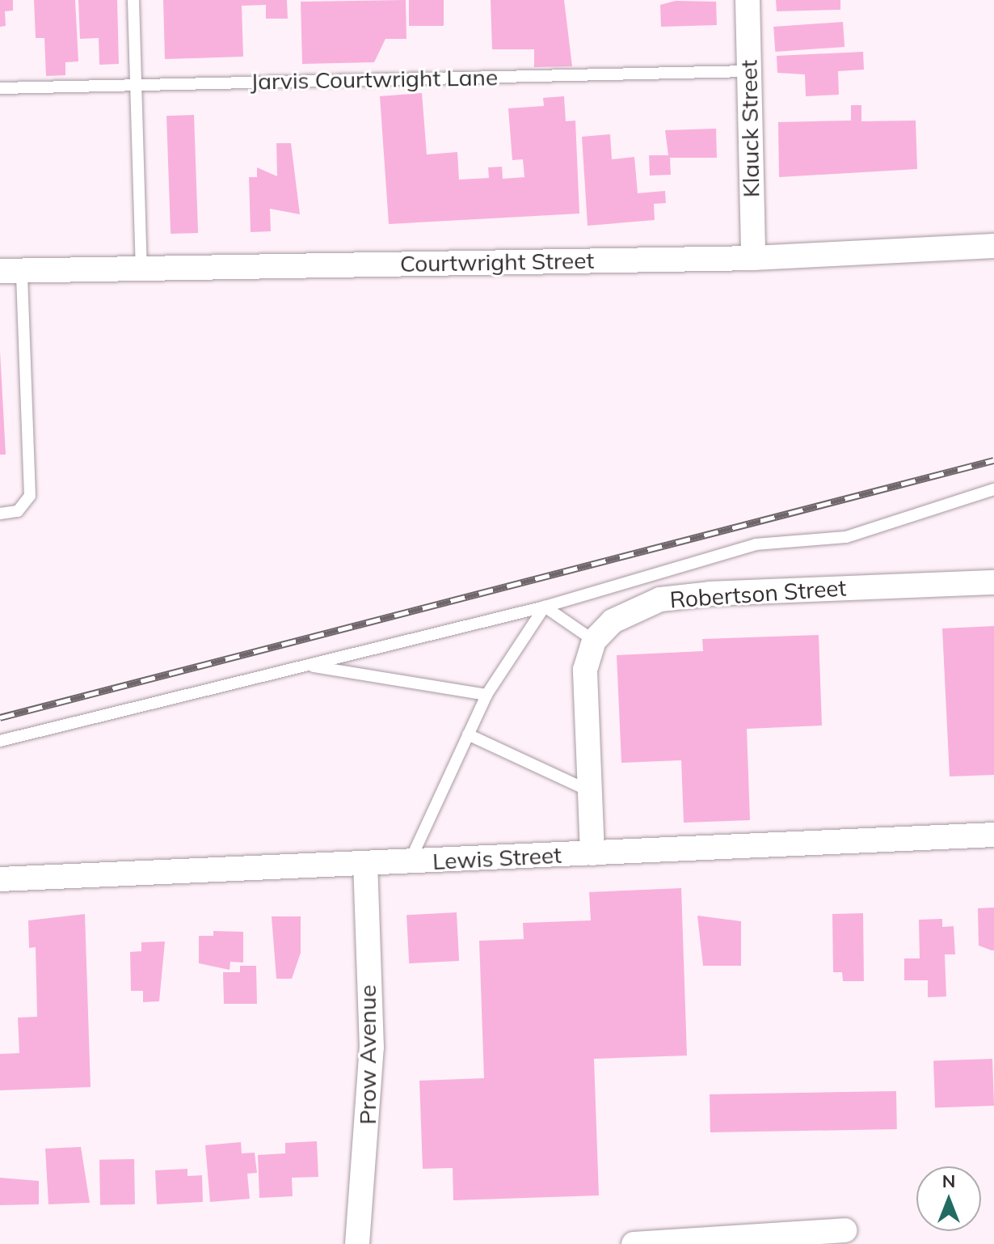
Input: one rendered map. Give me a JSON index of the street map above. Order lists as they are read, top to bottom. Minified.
{"streets":{"street":["Klauck Street","Courtwright Street","Robertson Street","Lewis Street","Prow Avenue"],"lane":["Jarvis Courtwright Lane"]},"crossings":[["Jarvis Courtwright Lane","Klauck Street"],["Klauck Street","Courtwright Street"],["Lewis Street","Prow Avenue"]],"north":"top"}
